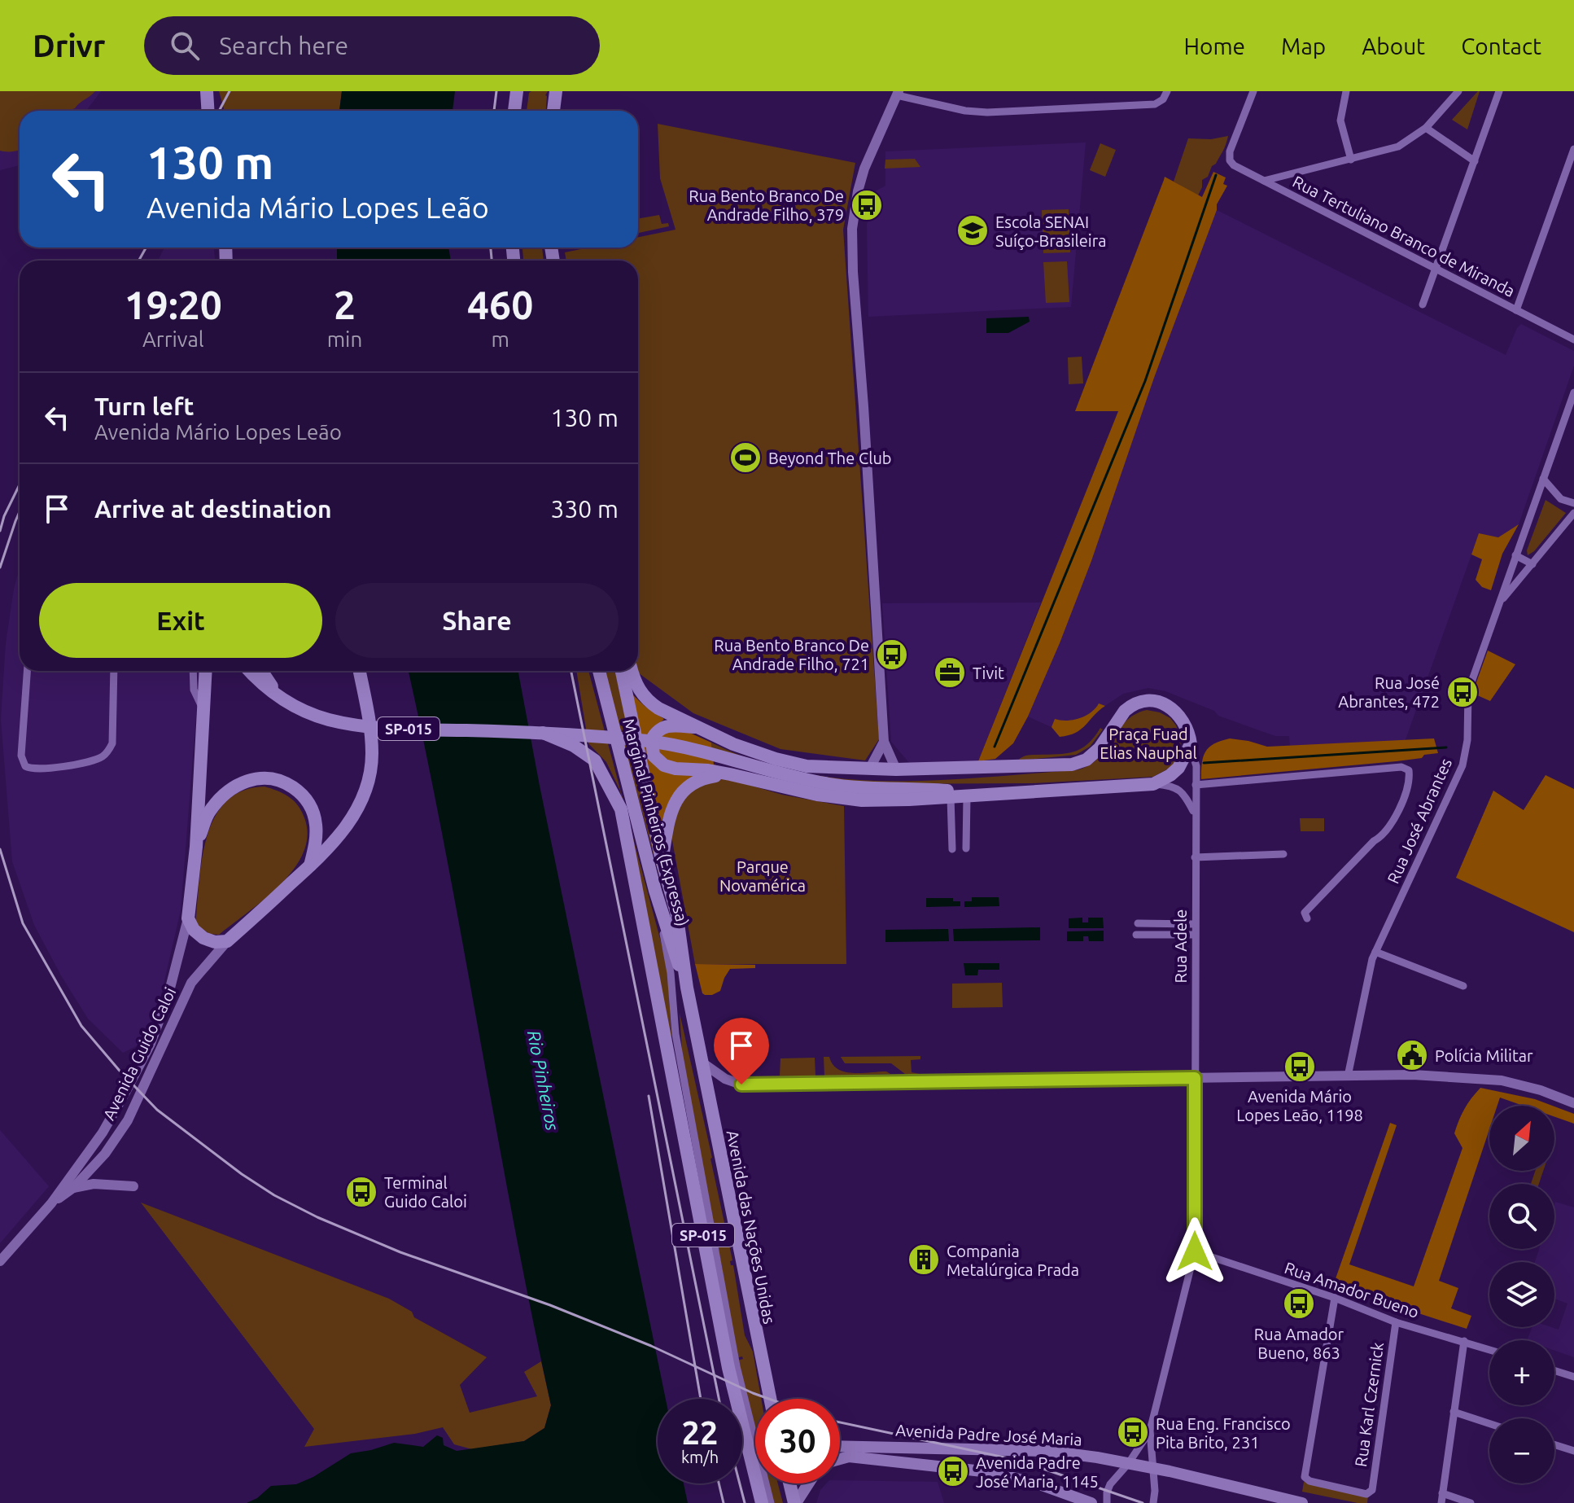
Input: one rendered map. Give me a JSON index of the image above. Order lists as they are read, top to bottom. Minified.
{"streets":{"highway":["SP-015","Marginal Pinheiros (Expressa)","Avenida das Nações Unidas"],"main road":["Avenida Padre José Maria"],"street":["Rua Tertuliano Branco de Miranda","Rua José Abrantes","Rua Adele","Avenida Guido Caloi","Rua Amador Bueno","Rua Karl Czernick"]},"crossings":[["Marginal Pinheiros (Expressa)","Avenida das Nações Unidas"],["Rua Adele","Rua Amador Bueno"],["Rua Amador Bueno","Rua Karl Czernick"]],"water":["Rio Pinheiros"],"parks":["Praça Fuad Elias Nauphal","Parque Novamérica"],"places":{"bus stop":["Rua Bento Branco De Andrade Filho, 379","Rua Bento Branco De Andrade Filho, 721","Rua José Abrantes, 472","Avenida Mário Lopes Leão, 1198","Terminal Guido Caloi","Rua Amador Bueno, 863","Rua Eng. Francisco Pita Brito, 231","Avenida Padre José Maria, 1145"],"school or university":["Escola SENAI Suíço-Brasileira"],"sports":["Beyond The Club"],"office":["Tivit"],"public building":["Polícia Militar"],"building":["Compania Metalúrgica Prada"]},"north":"top right","page":{"header":"Drivr","search":"Search here","nav":["Home","Map","About","Contact"],"turn":["130 m","Avenida Mário Lopes Leão"],"eta":["19:20","Arrival","2","min","460","m"],"list":[{"name":"Turn left","note":"Avenida Mário Lopes Leão","value":"130 m"},{"name":"Arrive at destination","value":"330 m"}],"buttons":["Exit","Share"],"map_buttons":["+","−"],"speed":"22 km/h","limit":"30"}}
